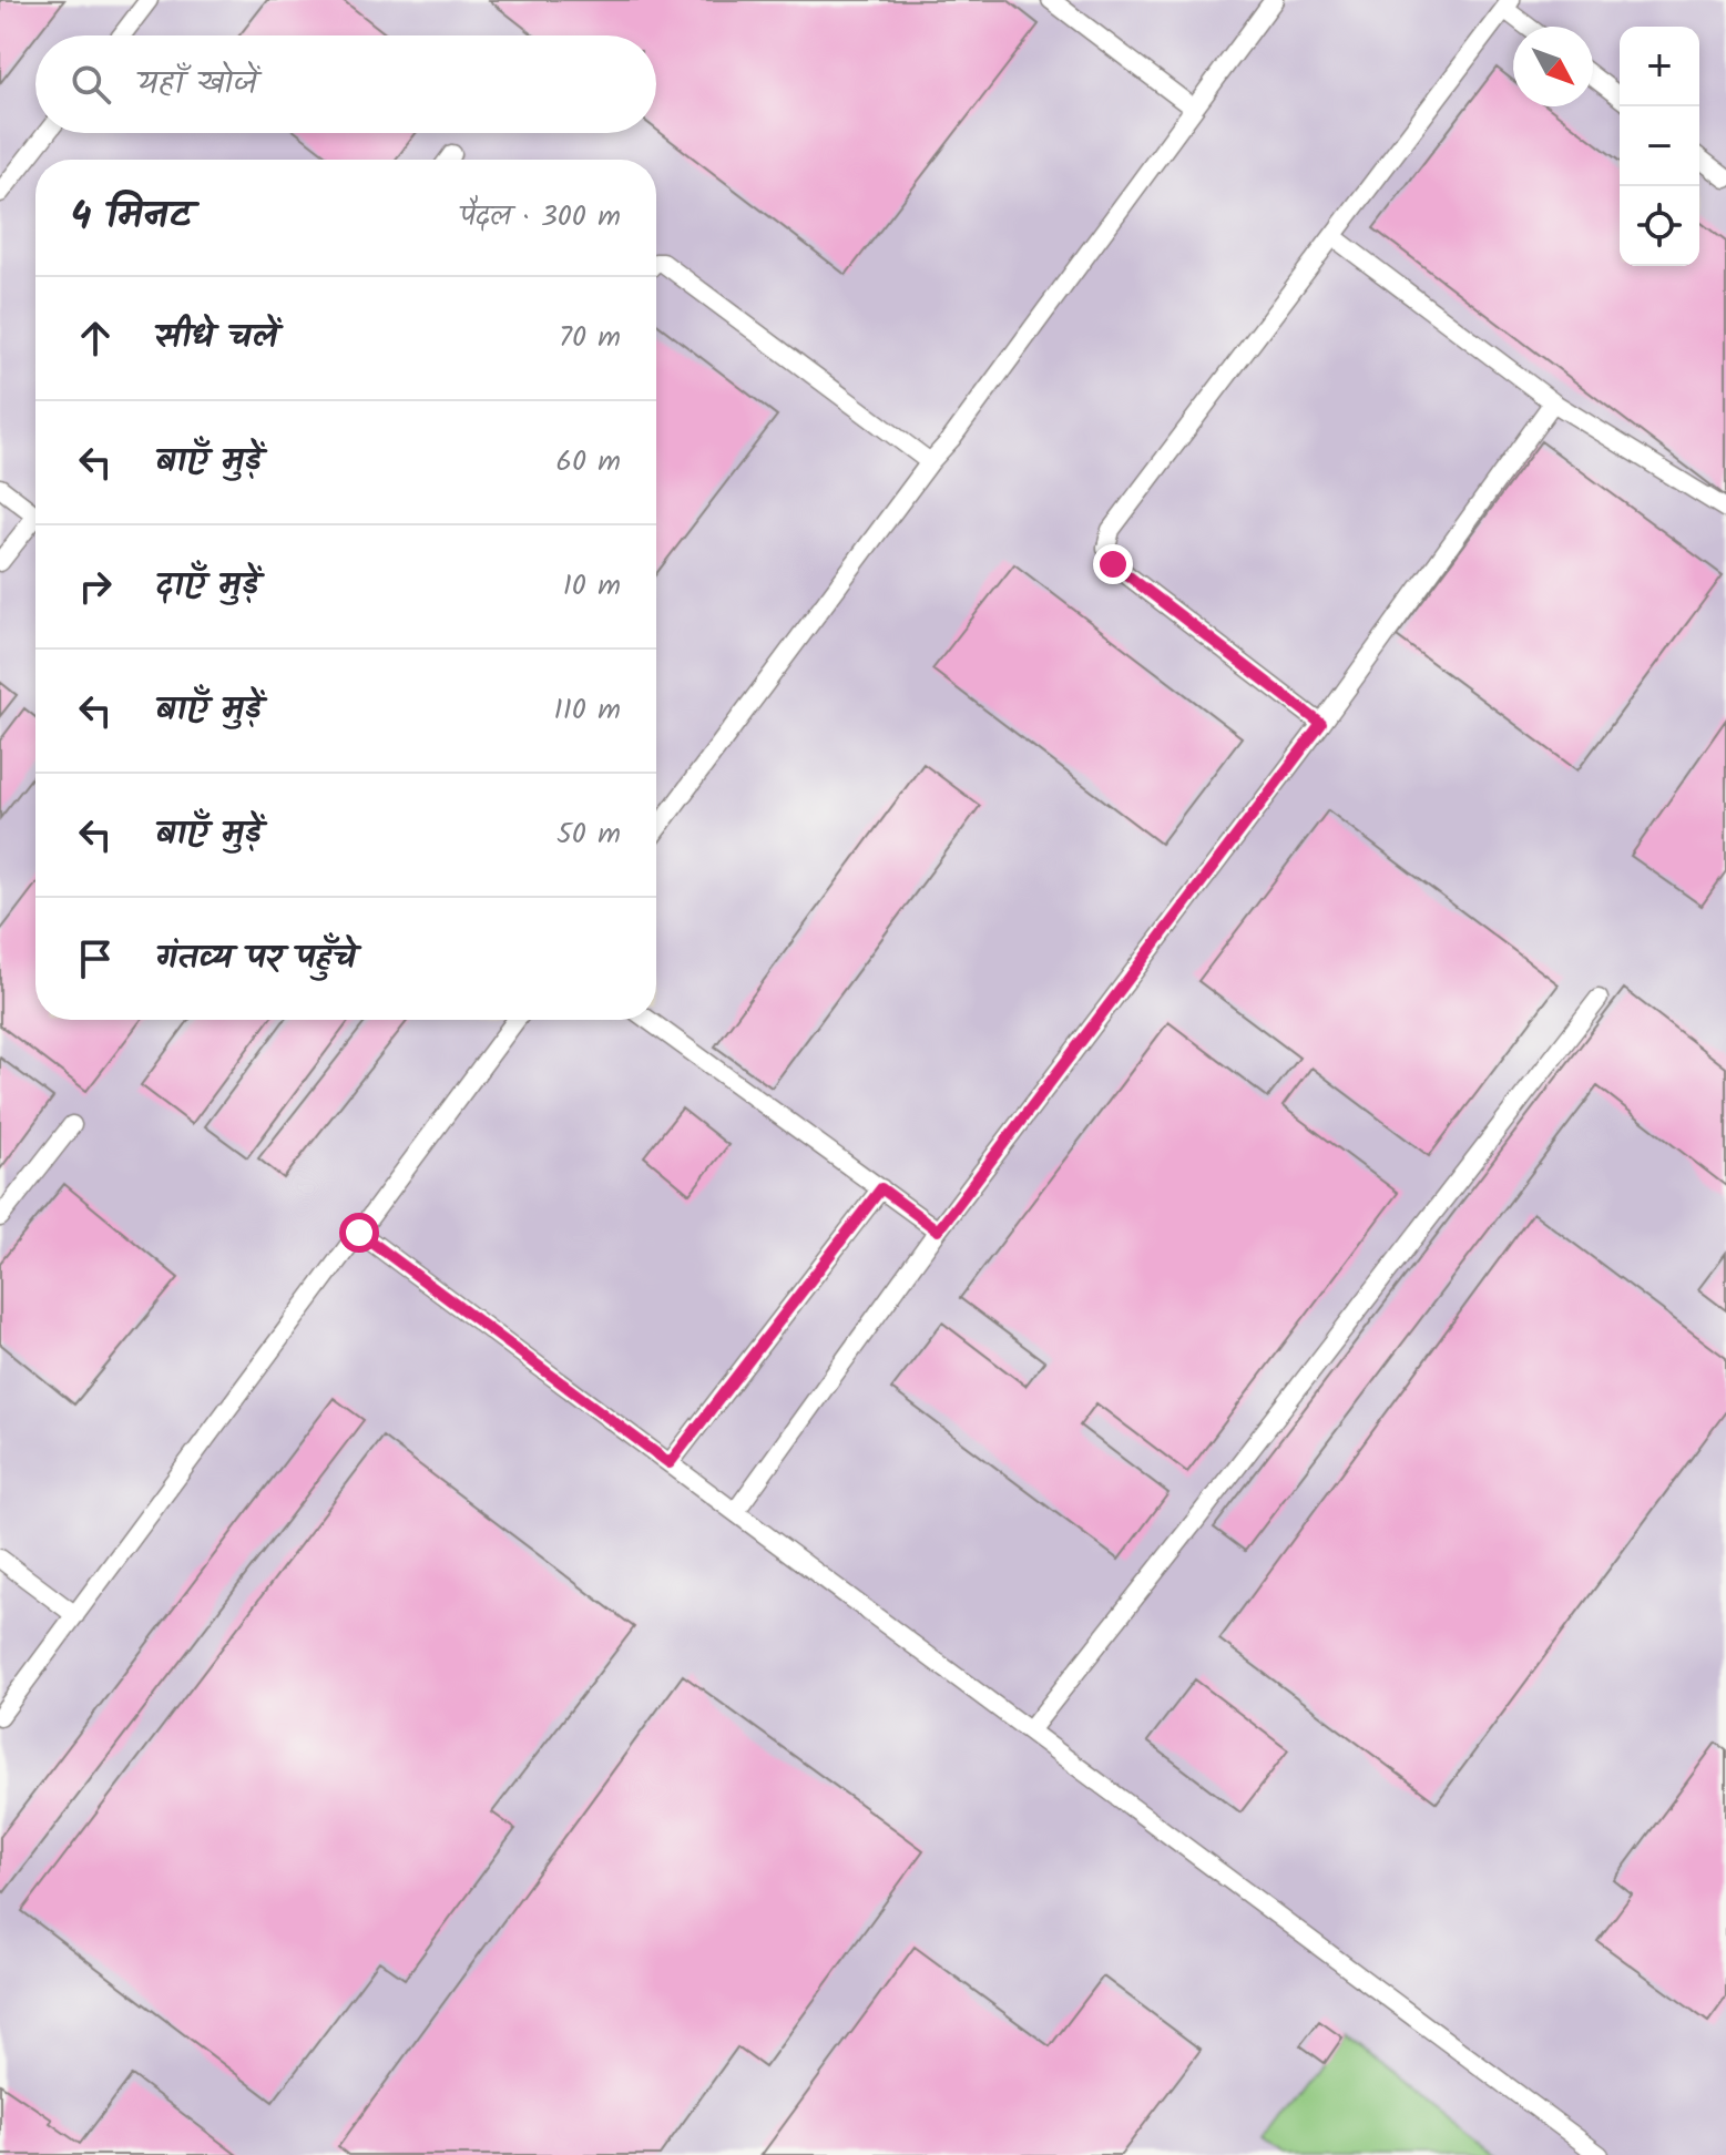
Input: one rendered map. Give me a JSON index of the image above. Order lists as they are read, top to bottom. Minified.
{"north":"bottom right","page":{"map_buttons":["+","−"],"search":"यहाँ खोजें","heading":["4 मिनट","पैदल · 300 m"],"list":[["सीधे चलें","70 m"],["बाएँ मुड़ें","60 m"],["दाएँ मुड़ें","10 m"],["बाएँ मुड़ें","110 m"],["बाएँ मुड़ें","50 m"],"गंतव्य पर पहुँचे"]}}
